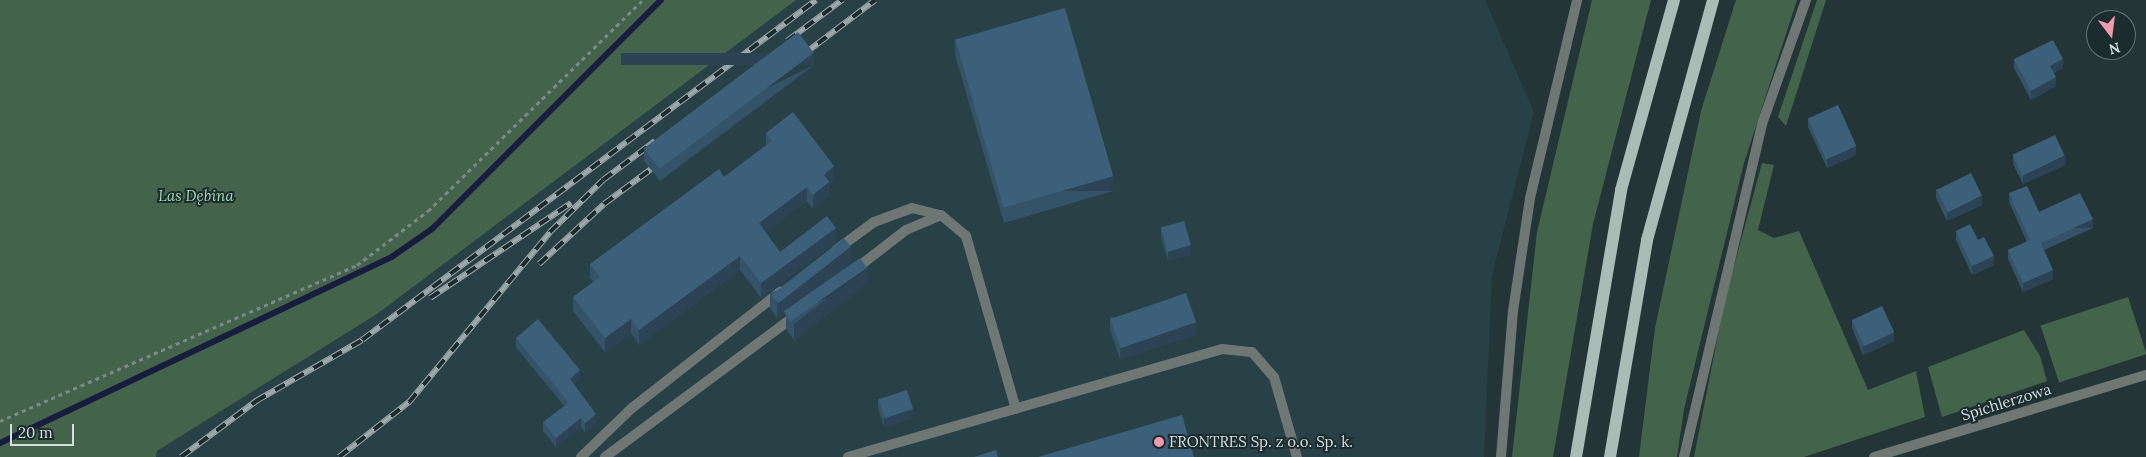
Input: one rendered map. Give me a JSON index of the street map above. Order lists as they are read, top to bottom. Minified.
{"streets":{"street":["Spichlerzowa"]},"parks":["Las Dębina"],"places":["FRONTRES Sp. z o.o. Sp. k."],"scale_bar":"20 m","north":"bottom"}
